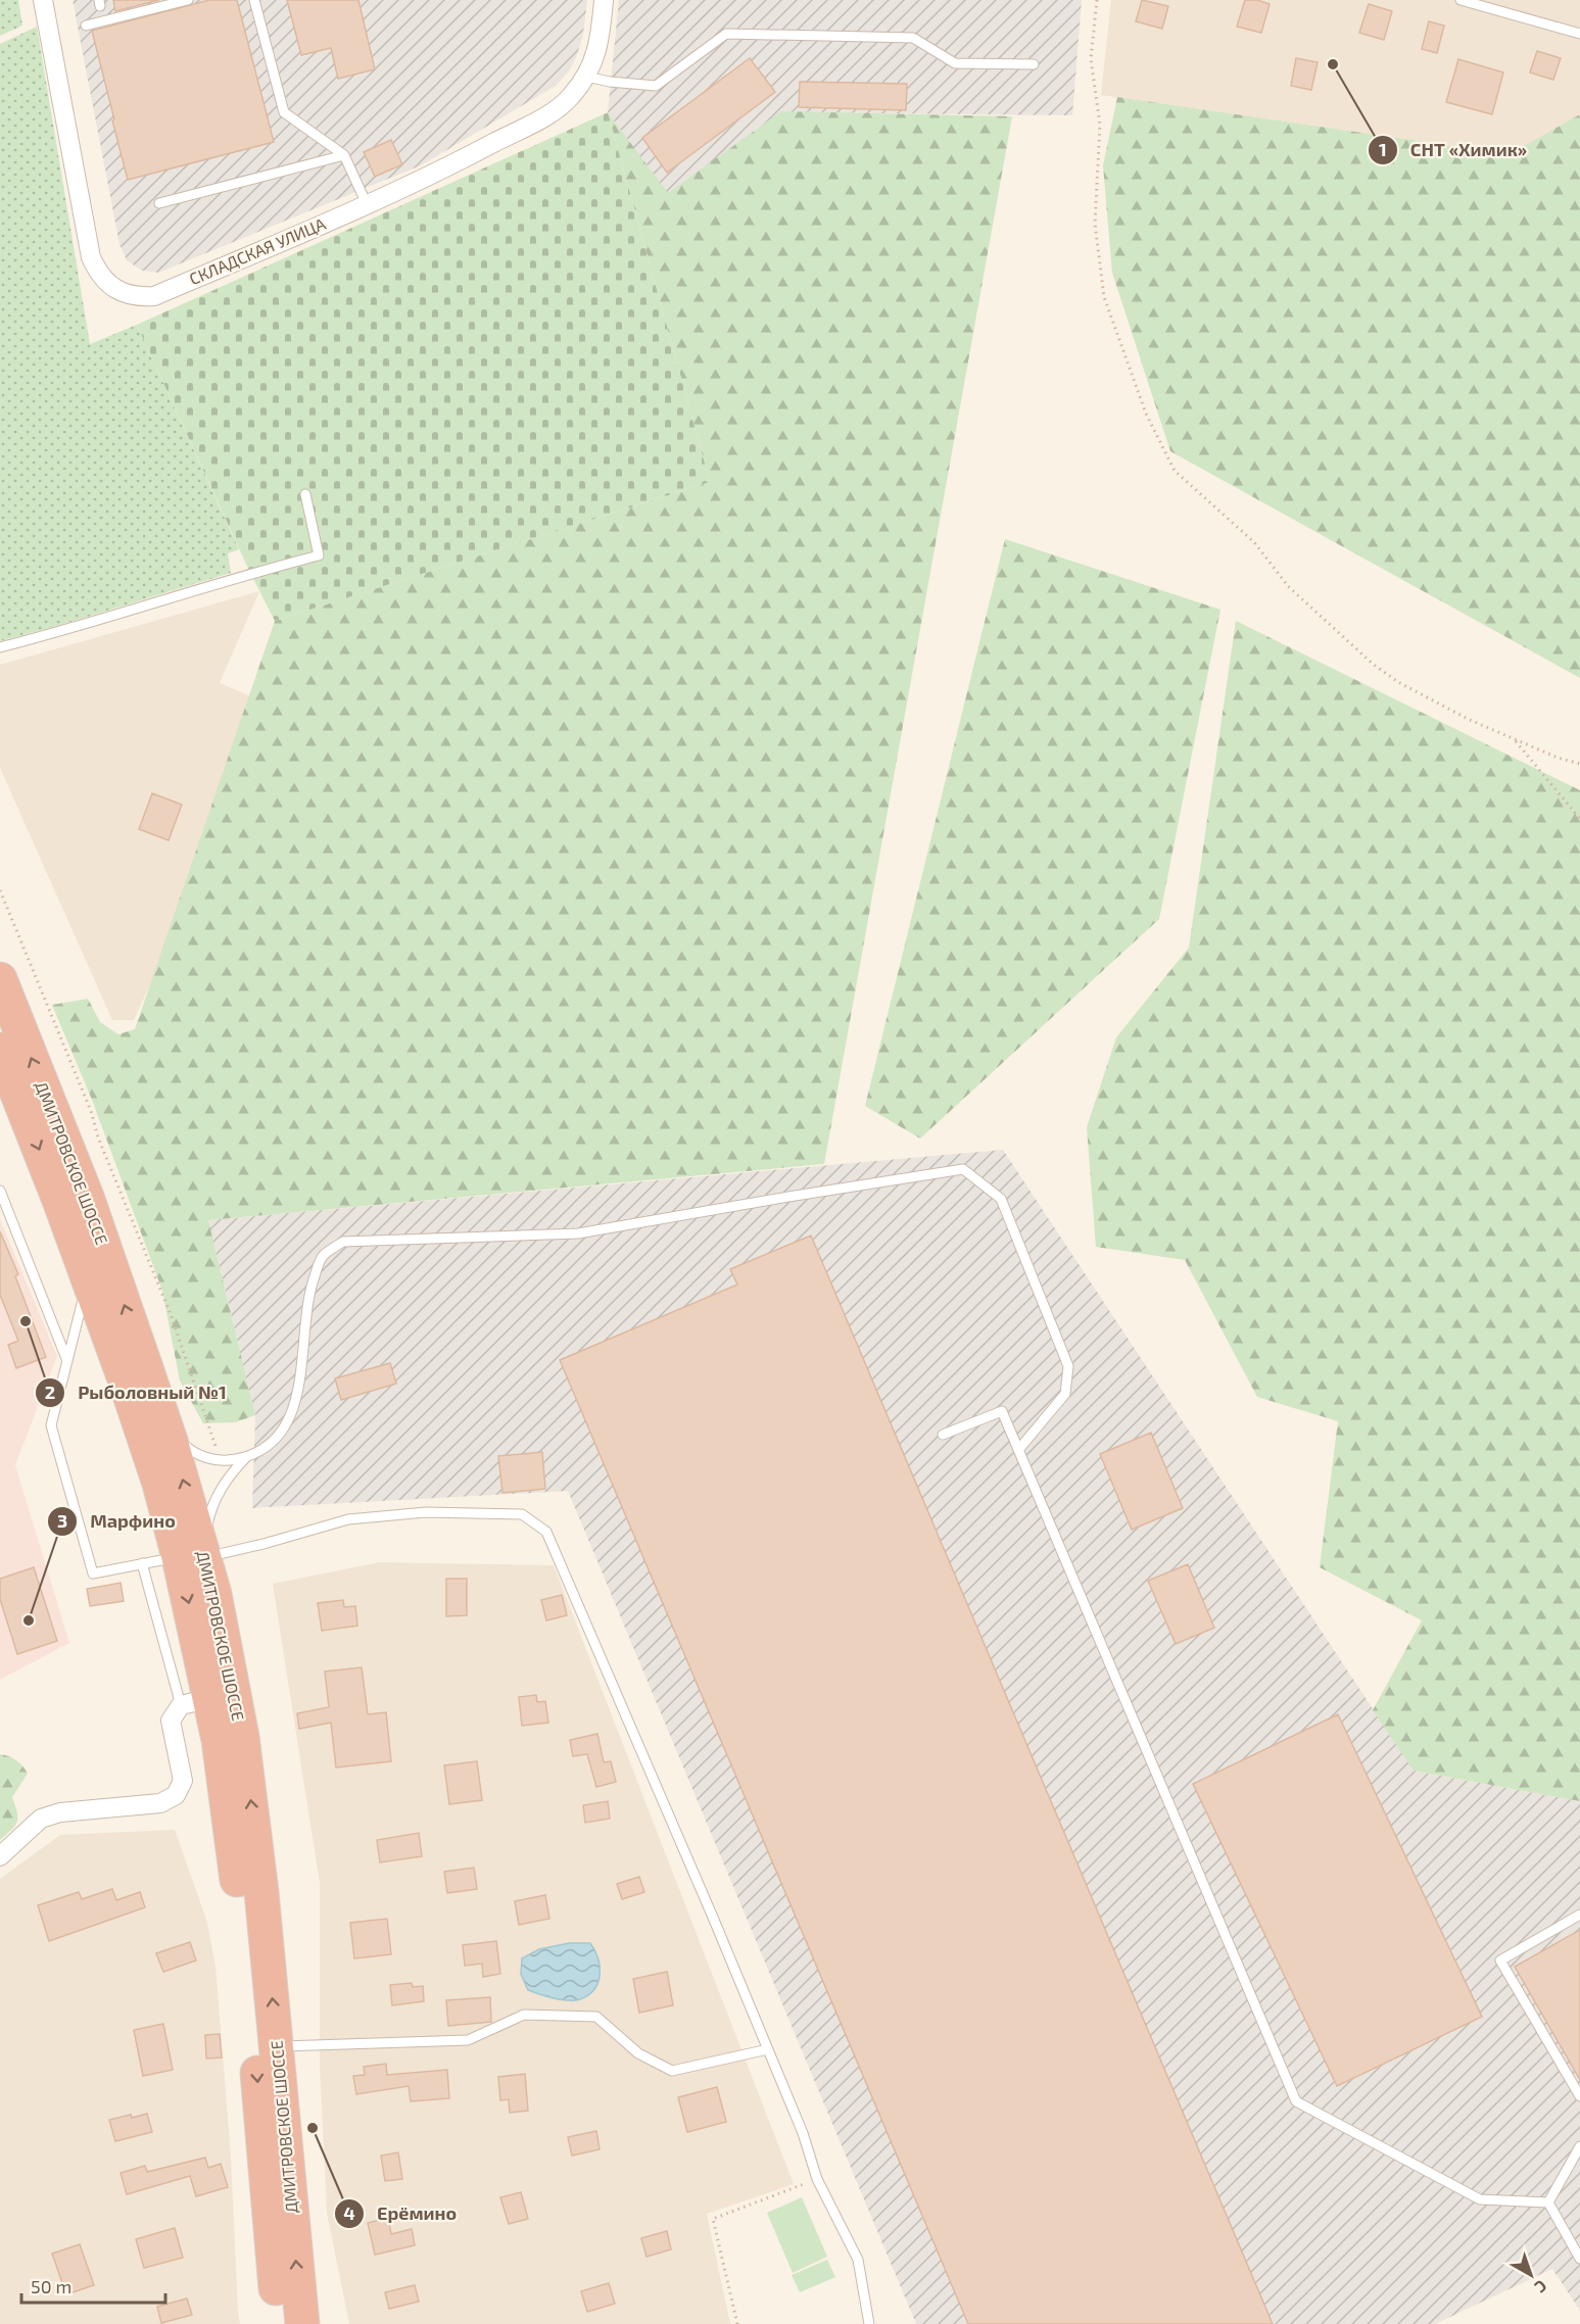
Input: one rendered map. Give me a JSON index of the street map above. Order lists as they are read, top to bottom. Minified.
{"streets":{"highway":["ДМИТРОВСКОЕ ШОССЕ"],"street":["СКЛАДСКАЯ УЛИЦА"]},"places":["СНТ «Химик»","Рыболовный №1","Марфино","Ерёмино"],"scale_bar":"50 m","north":"bottom right"}
